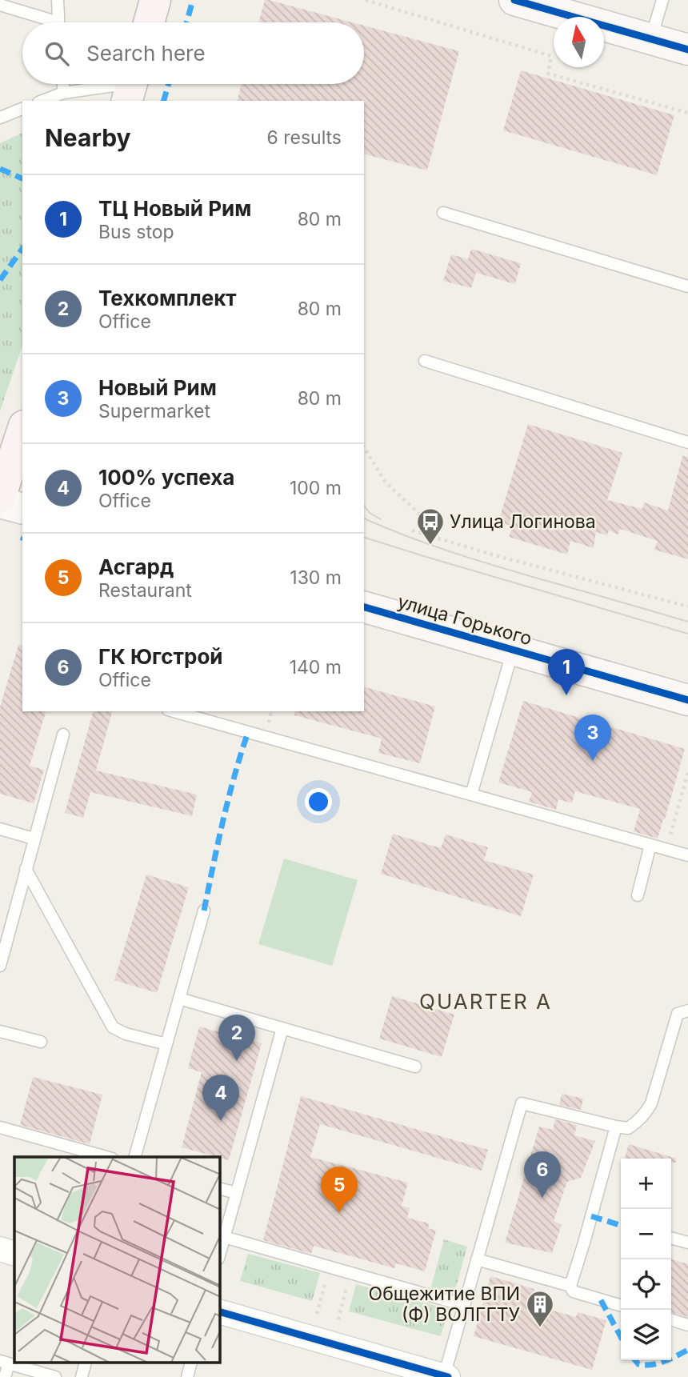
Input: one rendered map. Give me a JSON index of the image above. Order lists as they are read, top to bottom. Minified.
{"streets":{"street":["улица Горького"]},"districts":["QUARTER A"],"places":{"bus stop":["Улица Логинова"],"building":["Общежитие ВПИ (Ф) ВОЛГГТУ"]},"north":"top","page":{"search":"Search here","heading":["Nearby","6 results"],"list":[{"mark":"1","name":"ТЦ Новый Рим","note":"Bus stop","value":"80 m"},{"mark":"2","name":"Техкомплект","note":"Office","value":"80 m"},{"mark":"3","name":"Новый Рим","note":"Supermarket","value":"80 m"},{"mark":"4","name":"100% успеха","note":"Office","value":"100 m"},{"mark":"5","name":"Асгард","note":"Restaurant","value":"130 m"},{"mark":"6","name":"ГК Югстрой","note":"Office","value":"140 m"}],"pins":["1","3","2","4","6","5"],"map_buttons":["+","−"]}}
